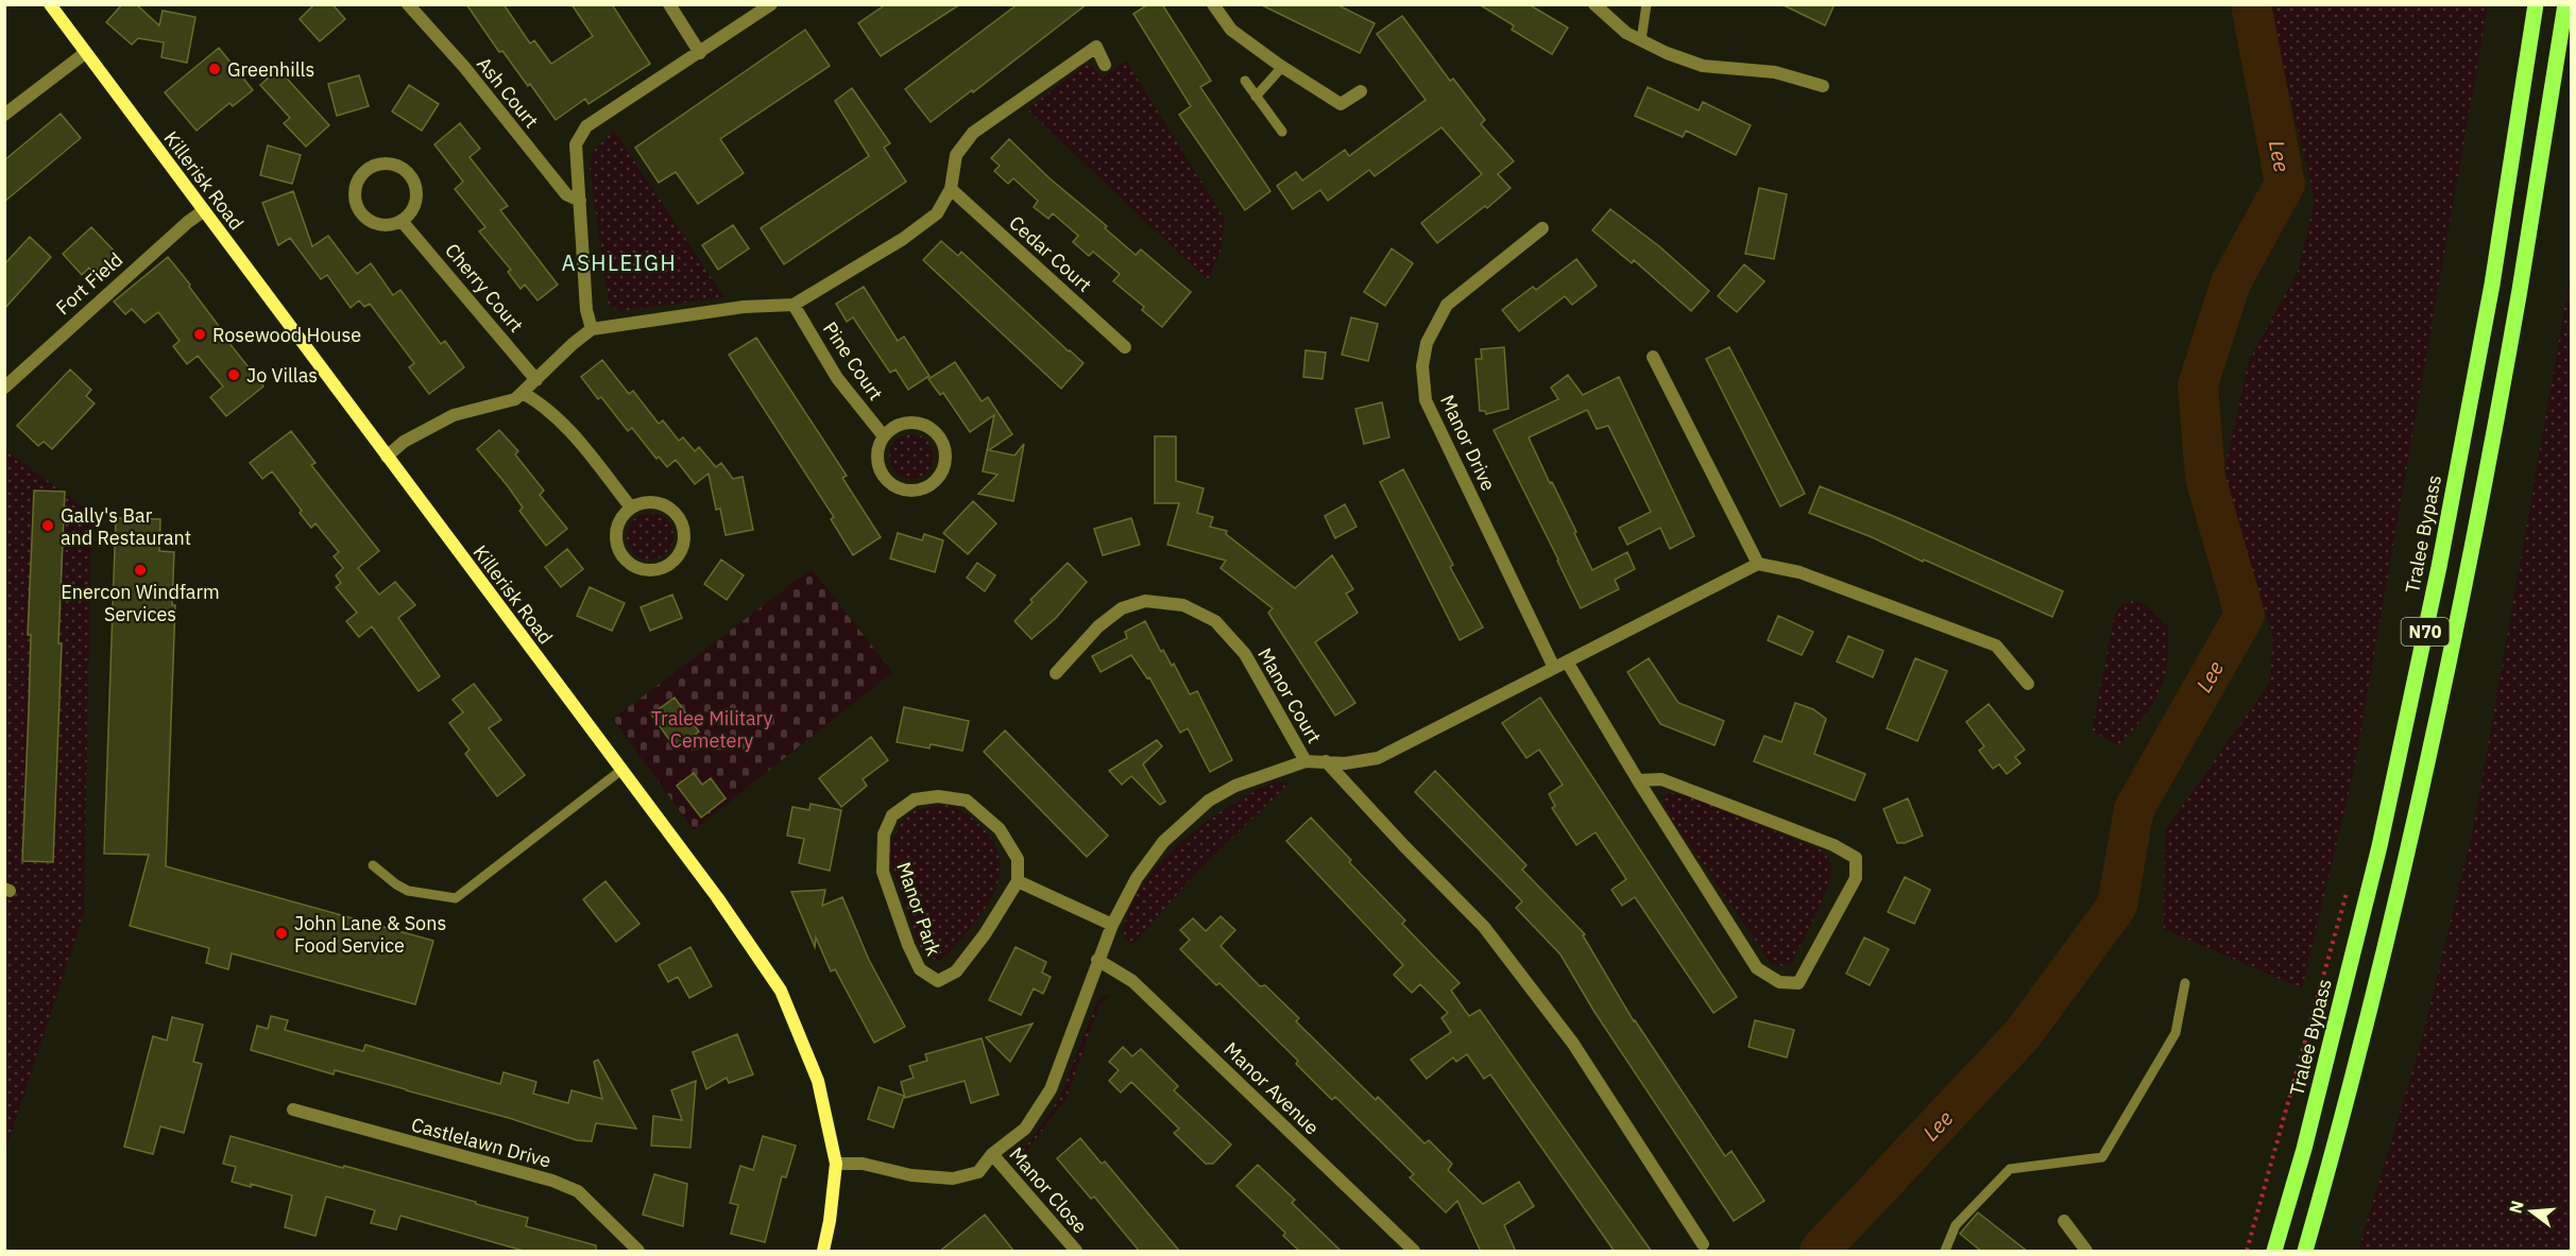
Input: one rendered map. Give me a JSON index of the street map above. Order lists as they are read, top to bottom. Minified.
{"streets":{"main road":["Killerisk Road","Tralee Bypass","N70"],"street":["Ash Court","Cedar Court","Fort Field","Cherry Court","Pine Court","Manor Drive","Manor Court","Manor Park","Manor Avenue","Castlelawn Drive","Manor Close"]},"crossings":[["Killerisk Road","Fort Field"]],"districts":["ASHLEIGH"],"water":["Lee"],"parks":["Tralee Military Cemetery"],"places":["Greenhills","Rosewood House","Jo Villas","Gally's Bar and Restaurant","Enercon Windfarm Services","John Lane & Sons Food Service"],"north":"left"}
